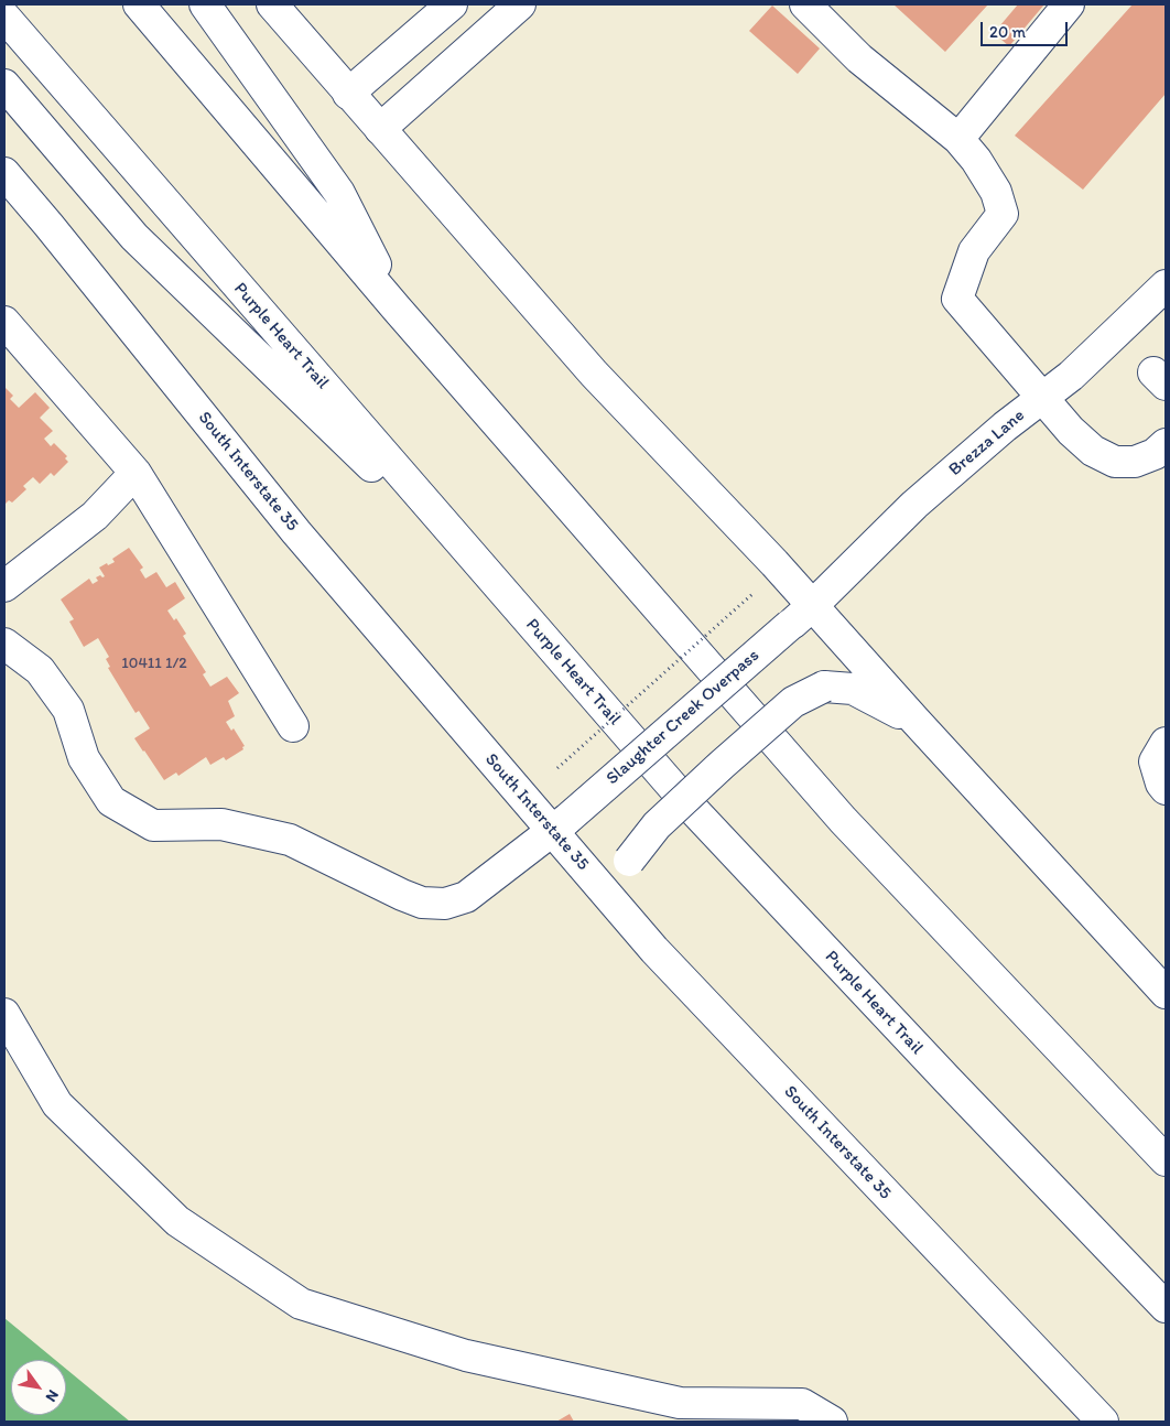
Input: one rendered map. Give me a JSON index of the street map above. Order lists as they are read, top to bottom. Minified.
{"streets":{"main road":["Purple Heart Trail","Brezza Lane","South Interstate 35","Slaughter Creek Overpass"]},"crossings":[["Brezza Lane","Slaughter Creek Overpass"],["South Interstate 35","Slaughter Creek Overpass"]],"house_numbers":["10411 1/2"],"scale_bar":"20 m","north":"bottom right"}
